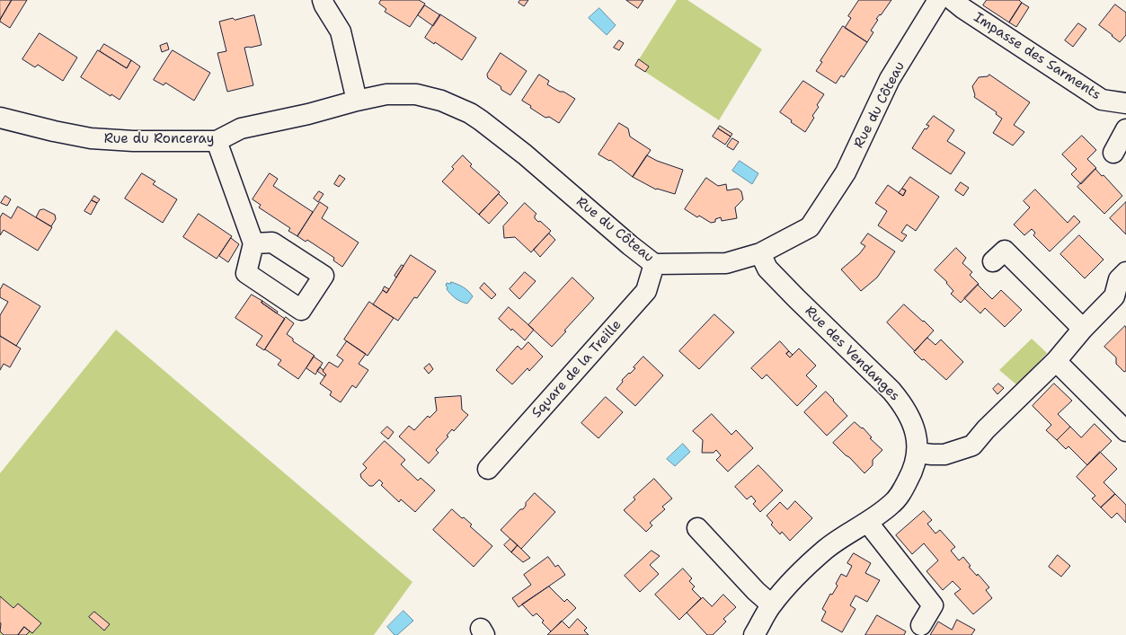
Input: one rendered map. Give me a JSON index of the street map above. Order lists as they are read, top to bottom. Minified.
{"streets":{"street":["Impasse des Sarments","Rue du Côteau","Rue du Ronceray","Rue des Vendanges","Square de la Treille"]},"crossings":[["Rue du Côteau","Rue du Ronceray"],["Rue du Côteau","Rue des Vendanges"],["Rue du Côteau","Square de la Treille"]]}
